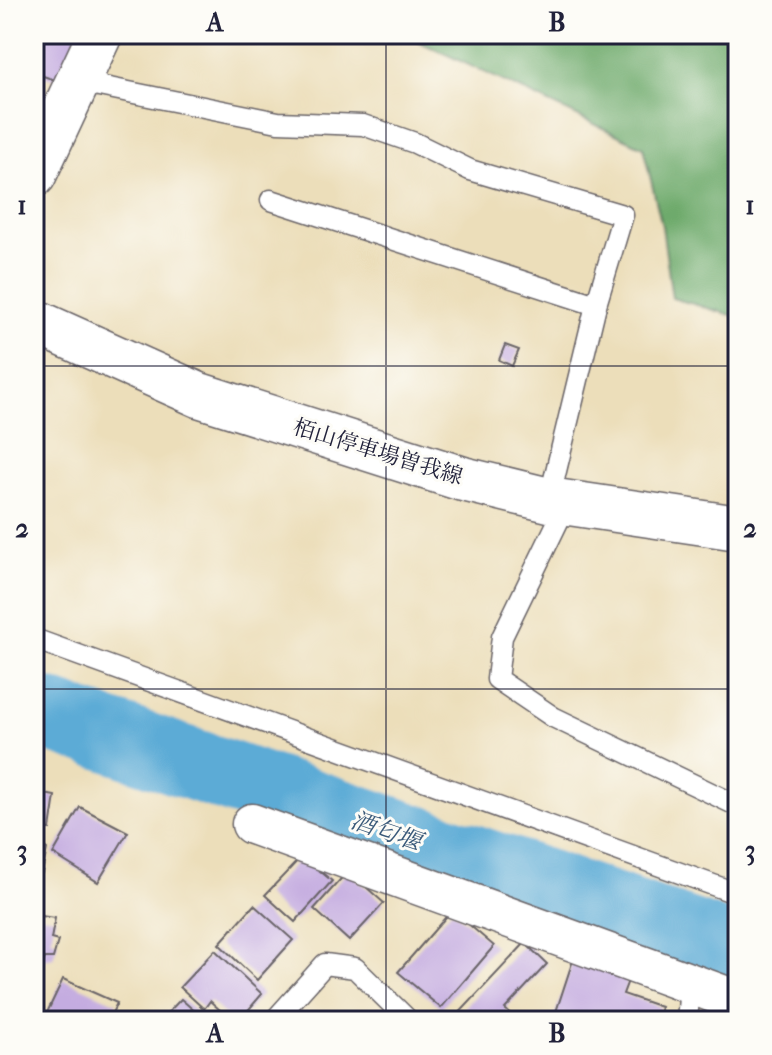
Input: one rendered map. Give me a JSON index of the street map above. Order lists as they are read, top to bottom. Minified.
{"streets":{"main road":["栢山停車場曽我線"]},"water":["酒匂堰"],"grid":{"columns":["A","B"],"rows":["1","2","3"]}}
